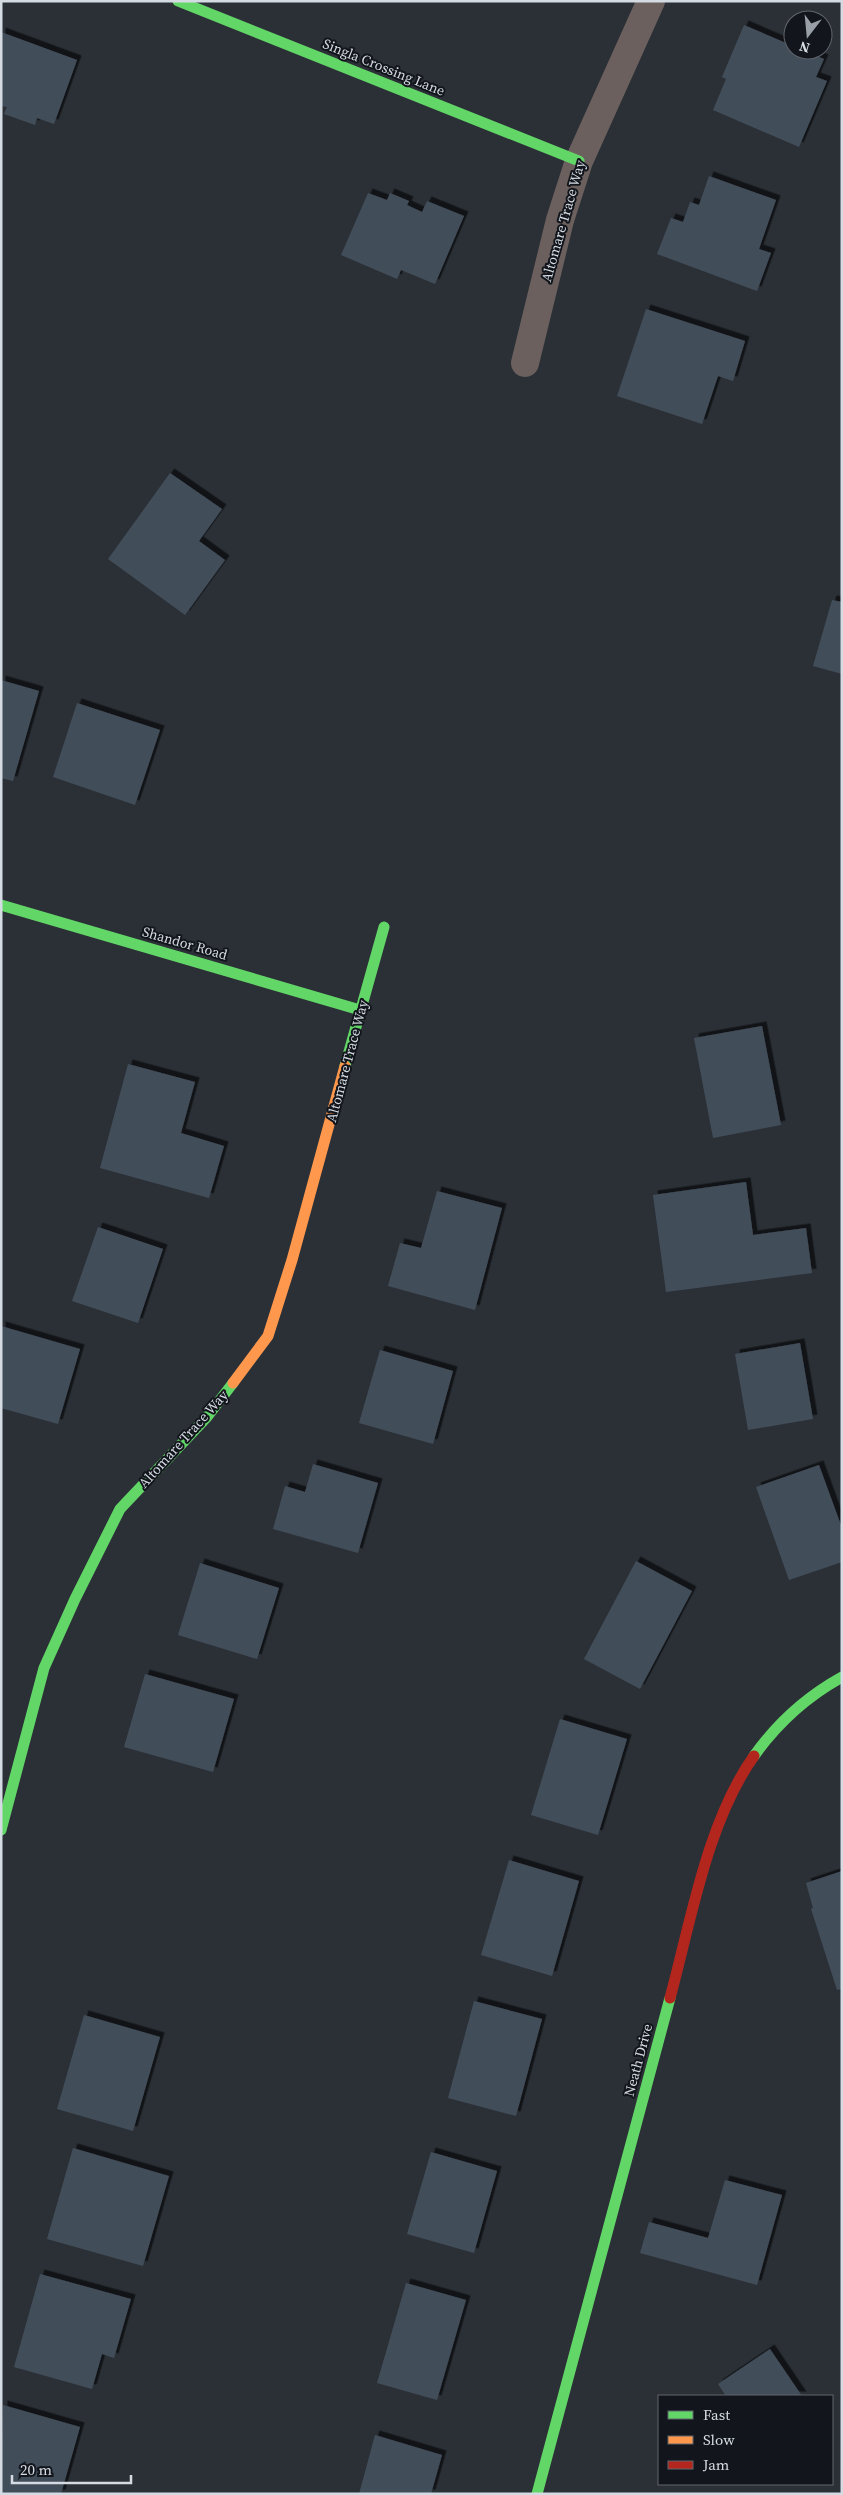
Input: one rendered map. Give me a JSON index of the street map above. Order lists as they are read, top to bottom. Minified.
{"streets":{"street":["Singla Crossing Lane","Altomare Trace Way","Shandor Road","Neath Drive"]},"crossings":[["Singla Crossing Lane","Altomare Trace Way"],["Altomare Trace Way","Shandor Road"]],"legend":["Fast","Slow","Jam"],"scale_bar":"20 m","north":"bottom"}
